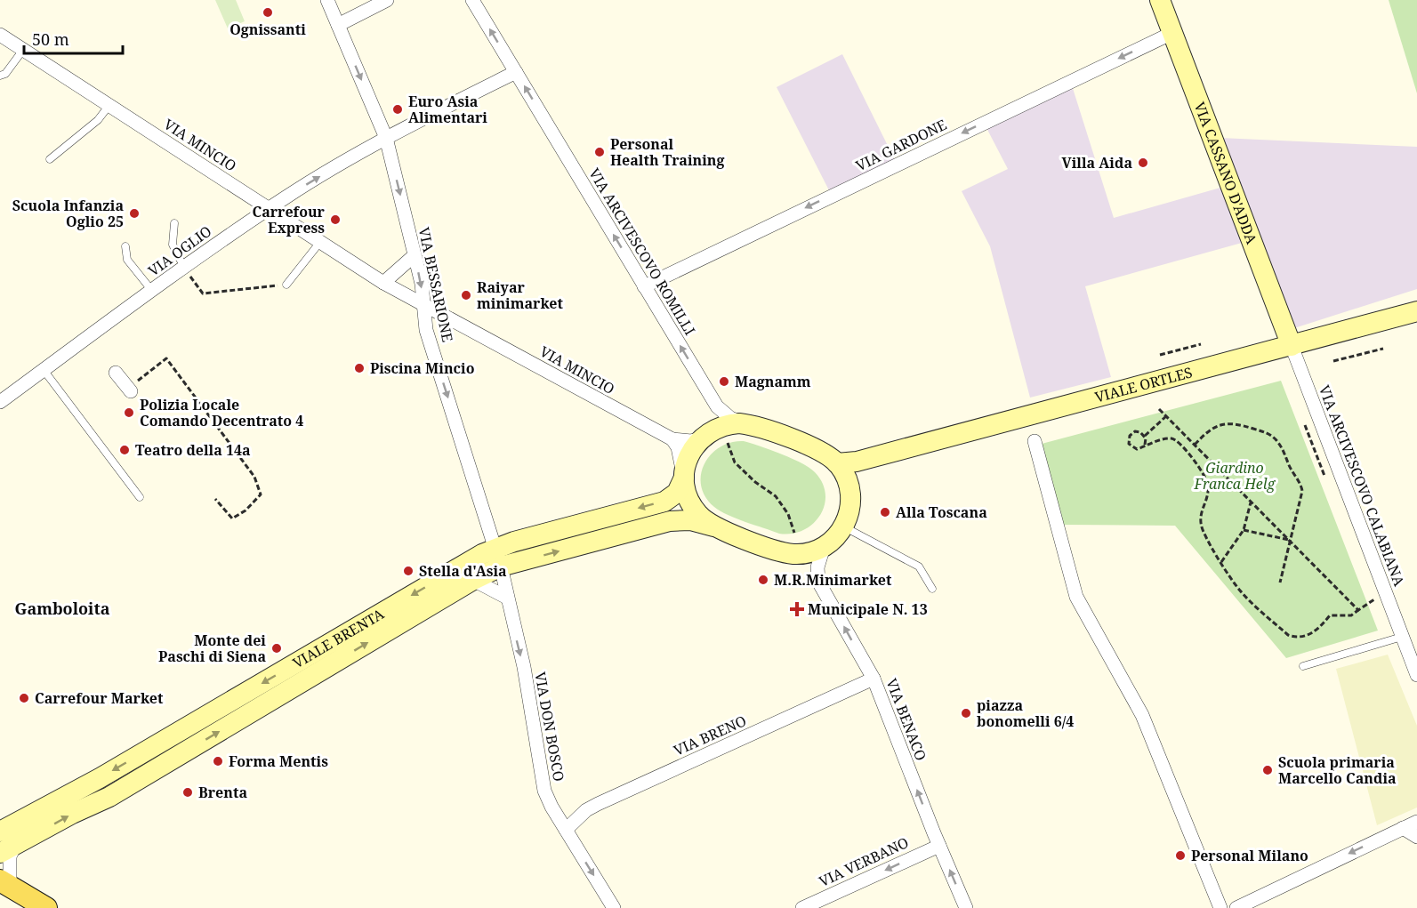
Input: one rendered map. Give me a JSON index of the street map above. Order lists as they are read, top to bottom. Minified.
{"streets":{"street":["VIA MINCIO","VIA GARDONE","VIA CASSANO D'ADDA","VIA OGLIO","VIA ARCIVESCOVO ROMILLI","VIA BESSARIONE","VIALE ORTLES","VIA ARCIVESCOVO CALABIANA","VIALE BRENTA","VIA BENACO","VIA DON BOSCO","VIA BRENO","VIA VERBANO"]},"crossings":[["VIA MINCIO","VIA OGLIO"],["VIA MINCIO","VIA ARCIVESCOVO ROMILLI"],["VIA MINCIO","VIA BESSARIONE"],["VIA MINCIO","VIALE ORTLES"],["VIA MINCIO","VIALE BRENTA"],["VIA MINCIO","VIA BENACO"],["VIA GARDONE","VIA CASSANO D'ADDA"],["VIA GARDONE","VIA ARCIVESCOVO ROMILLI"],["VIA CASSANO D'ADDA","VIALE ORTLES"],["VIA CASSANO D'ADDA","VIA ARCIVESCOVO CALABIANA"],["VIA OGLIO","VIA ARCIVESCOVO ROMILLI"],["VIA OGLIO","VIA BESSARIONE"],["VIA ARCIVESCOVO ROMILLI","VIALE ORTLES"],["VIA ARCIVESCOVO ROMILLI","VIALE BRENTA"],["VIA ARCIVESCOVO ROMILLI","VIA BENACO"],["VIA BESSARIONE","VIALE BRENTA"],["VIA BESSARIONE","VIA DON BOSCO"],["VIALE ORTLES","VIA ARCIVESCOVO CALABIANA"],["VIALE ORTLES","VIALE BRENTA"],["VIALE ORTLES","VIA BENACO"],["VIALE BRENTA","VIA BENACO"],["VIALE BRENTA","VIA DON BOSCO"],["VIA BENACO","VIA BRENO"],["VIA BENACO","VIA VERBANO"],["VIA DON BOSCO","VIA BRENO"]],"one_way":["VIA GARDONE","VIA ARCIVESCOVO ROMILLI","VIA BESSARIONE","VIA BENACO","VIA DON BOSCO","VIA VERBANO"],"districts":["Gamboloita"],"parks":["Giardino Franca Helg"],"places":{"other":["Ognissanti","Euro Asia Alimentari","Personal Health Training","Villa Aida","Scuola Infanzia Oglio 25","Carrefour Express","Raiyar minimarket","Piscina Mincio","Magnamm","Polizia Locale Comando Decentrato 4","Teatro della 14a","Alla Toscana","Stella d'Asia","M.R.Minimarket","Monte dei Paschi di Siena","Carrefour Market","piazza bonomelli 6/4","Forma Mentis","Scuola primaria Marcello Candia","Brenta","Personal Milano"],"health":["Municipale N. 13"]},"scale_bar":"50 m"}
